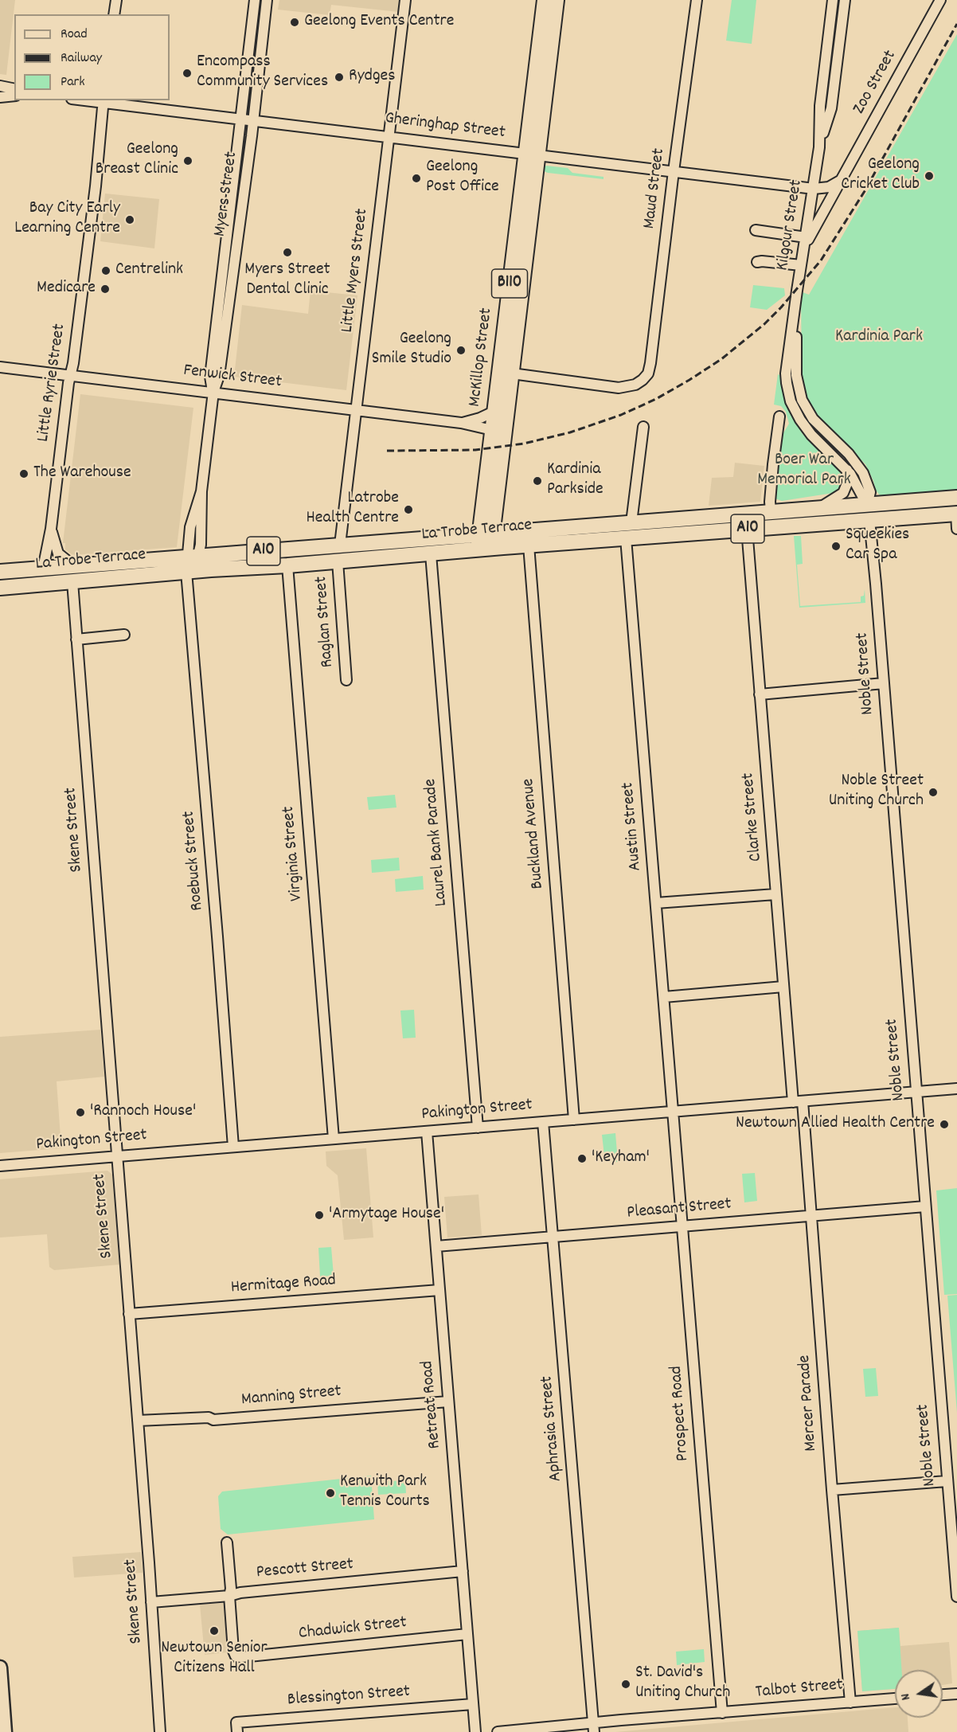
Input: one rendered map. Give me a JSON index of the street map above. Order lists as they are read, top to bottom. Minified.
{"streets":{"highway":["B110","McKillop Street","A10","La Trobe Terrace"],"street":["Zoo Street","Gheringhap Street","Maud Street","Myers Street","Kilgour Street","Little Myers Street","Fenwick Street","Little Ryrie Street","Raglan Street","Noble Street","Clarke Street","Austin Street","Skene Street","Buckland Avenue","Laurel Bank Parade","Virginia Street","Roebuck Street","Pakington Street","Pleasant Street","Hermitage Road","Manning Street","Mercer Parade","Retreat Road","Prospect Road","Aphrasia Street","Pescott Street","Chadwick Street","Talbot Street","Blessington Street"]},"crossings":[["Zoo Street","Kilgour Street"],["Gheringhap Street","Maud Street"],["Gheringhap Street","Myers Street"],["Gheringhap Street","Kilgour Street"],["Gheringhap Street","Little Myers Street"],["Gheringhap Street","McKillop Street"],["Gheringhap Street","Little Ryrie Street"],["Maud Street","McKillop Street"],["Myers Street","Fenwick Street"],["Myers Street","La Trobe Terrace"],["Myers Street","Roebuck Street"],["Kilgour Street","La Trobe Terrace"],["Little Myers Street","Fenwick Street"],["Little Myers Street","La Trobe Terrace"],["McKillop Street","Fenwick Street"],["McKillop Street","La Trobe Terrace"],["Fenwick Street","Little Ryrie Street"],["Little Ryrie Street","La Trobe Terrace"],["La Trobe Terrace","Raglan Street"],["La Trobe Terrace","Noble Street"],["La Trobe Terrace","Clarke Street"],["La Trobe Terrace","Austin Street"],["La Trobe Terrace","Skene Street"],["La Trobe Terrace","Buckland Avenue"],["La Trobe Terrace","Laurel Bank Parade"],["La Trobe Terrace","Virginia Street"],["La Trobe Terrace","Roebuck Street"],["Noble Street","Pakington Street"],["Noble Street","Pleasant Street"],["Clarke Street","Pakington Street"],["Clarke Street","Mercer Parade"],["Austin Street","Pakington Street"],["Austin Street","Prospect Road"],["Skene Street","Pakington Street"],["Skene Street","Hermitage Road"],["Skene Street","Manning Street"],["Skene Street","Pescott Street"],["Buckland Avenue","Pakington Street"],["Laurel Bank Parade","Pakington Street"],["Virginia Street","Pakington Street"],["Roebuck Street","Pakington Street"],["Pakington Street","Mercer Parade"],["Pakington Street","Retreat Road"],["Pakington Street","Prospect Road"],["Pakington Street","Aphrasia Street"],["Pleasant Street","Mercer Parade"],["Pleasant Street","Retreat Road"],["Pleasant Street","Prospect Road"],["Pleasant Street","Aphrasia Street"],["Hermitage Road","Retreat Road"],["Manning Street","Retreat Road"],["Mercer Parade","Talbot Street"],["Retreat Road","Pescott Street"],["Retreat Road","Chadwick Street"],["Retreat Road","Blessington Street"],["Prospect Road","Talbot Street"],["Aphrasia Street","Talbot Street"],["Pescott Street","Chadwick Street"]],"parks":["Kardinia Park","Boer War Memorial Park"],"places":["Geelong Events Centre","Encompass Community Services","Rydges","Geelong Breast Clinic","Geelong Cricket Club","Geelong Post Office","Bay City Early Learning Centre","Myers Street Dental Clinic","Centrelink","Medicare","Geelong Smile Studio","The Warehouse","Kardinia Parkside","Latrobe Health Centre","Squeekies Car Spa","Noble Street Uniting Church","'Rannoch House'","Newtown Allied Health Centre","'Keyham'","'Armytage House'","Kenwith Park Tennis Courts","Newtown Senior Citizens Hall","St. David's Uniting Church"],"legend":["Road","Railway","Park"],"north":"left"}
